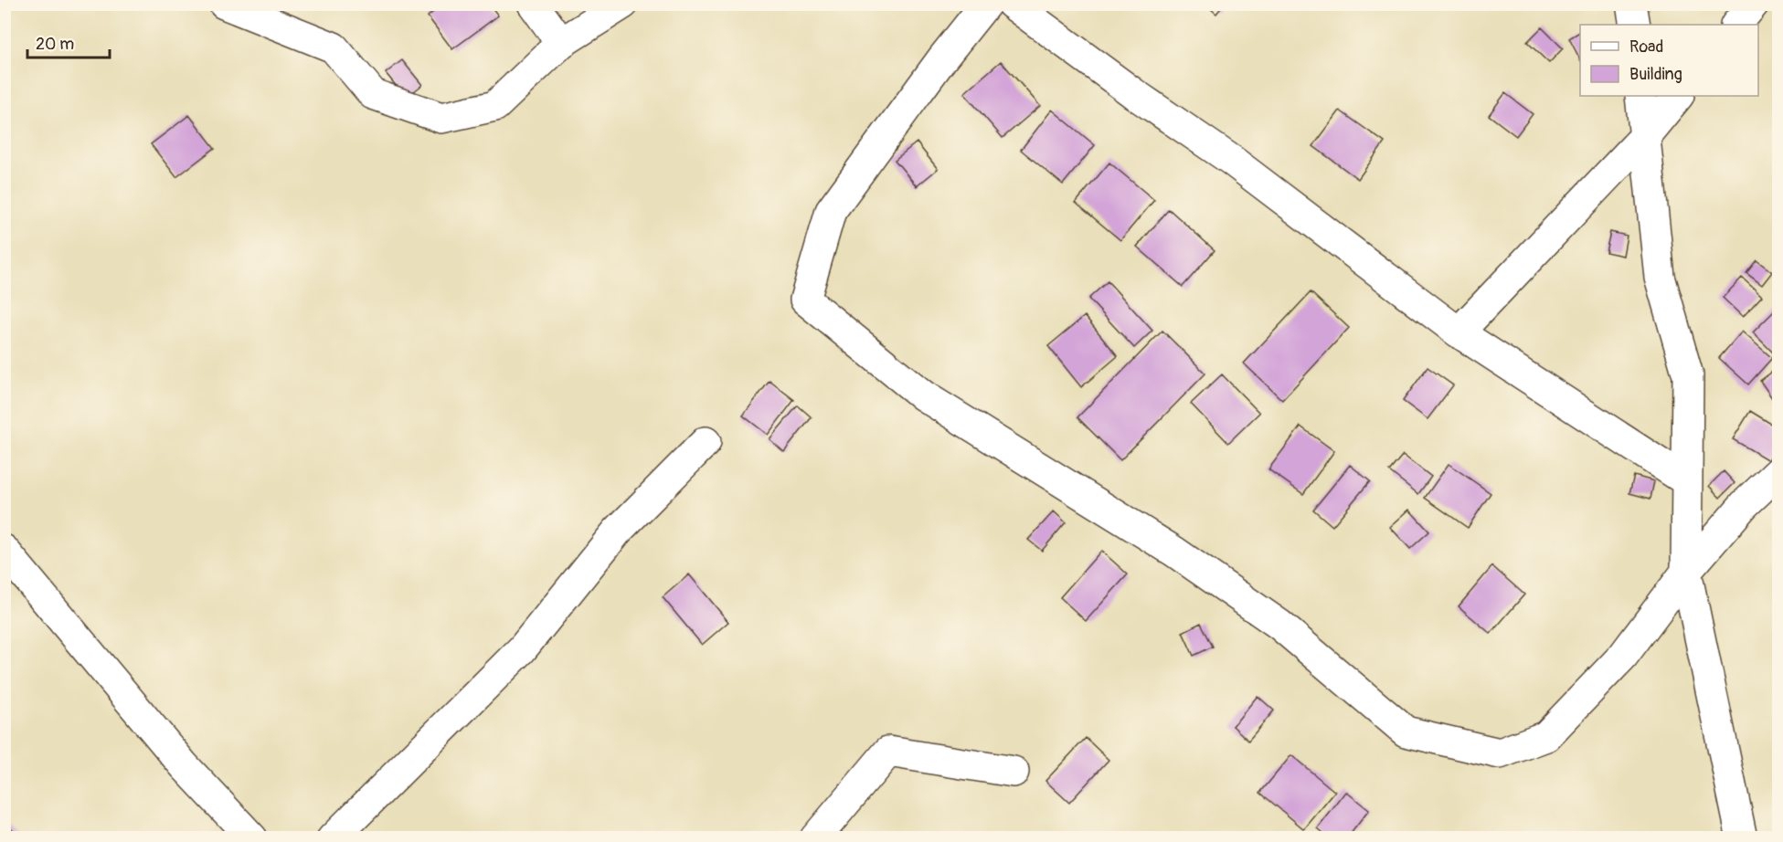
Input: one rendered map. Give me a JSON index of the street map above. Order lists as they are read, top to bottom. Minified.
{"legend":["Road","Building"],"scale_bar":"20 m"}
